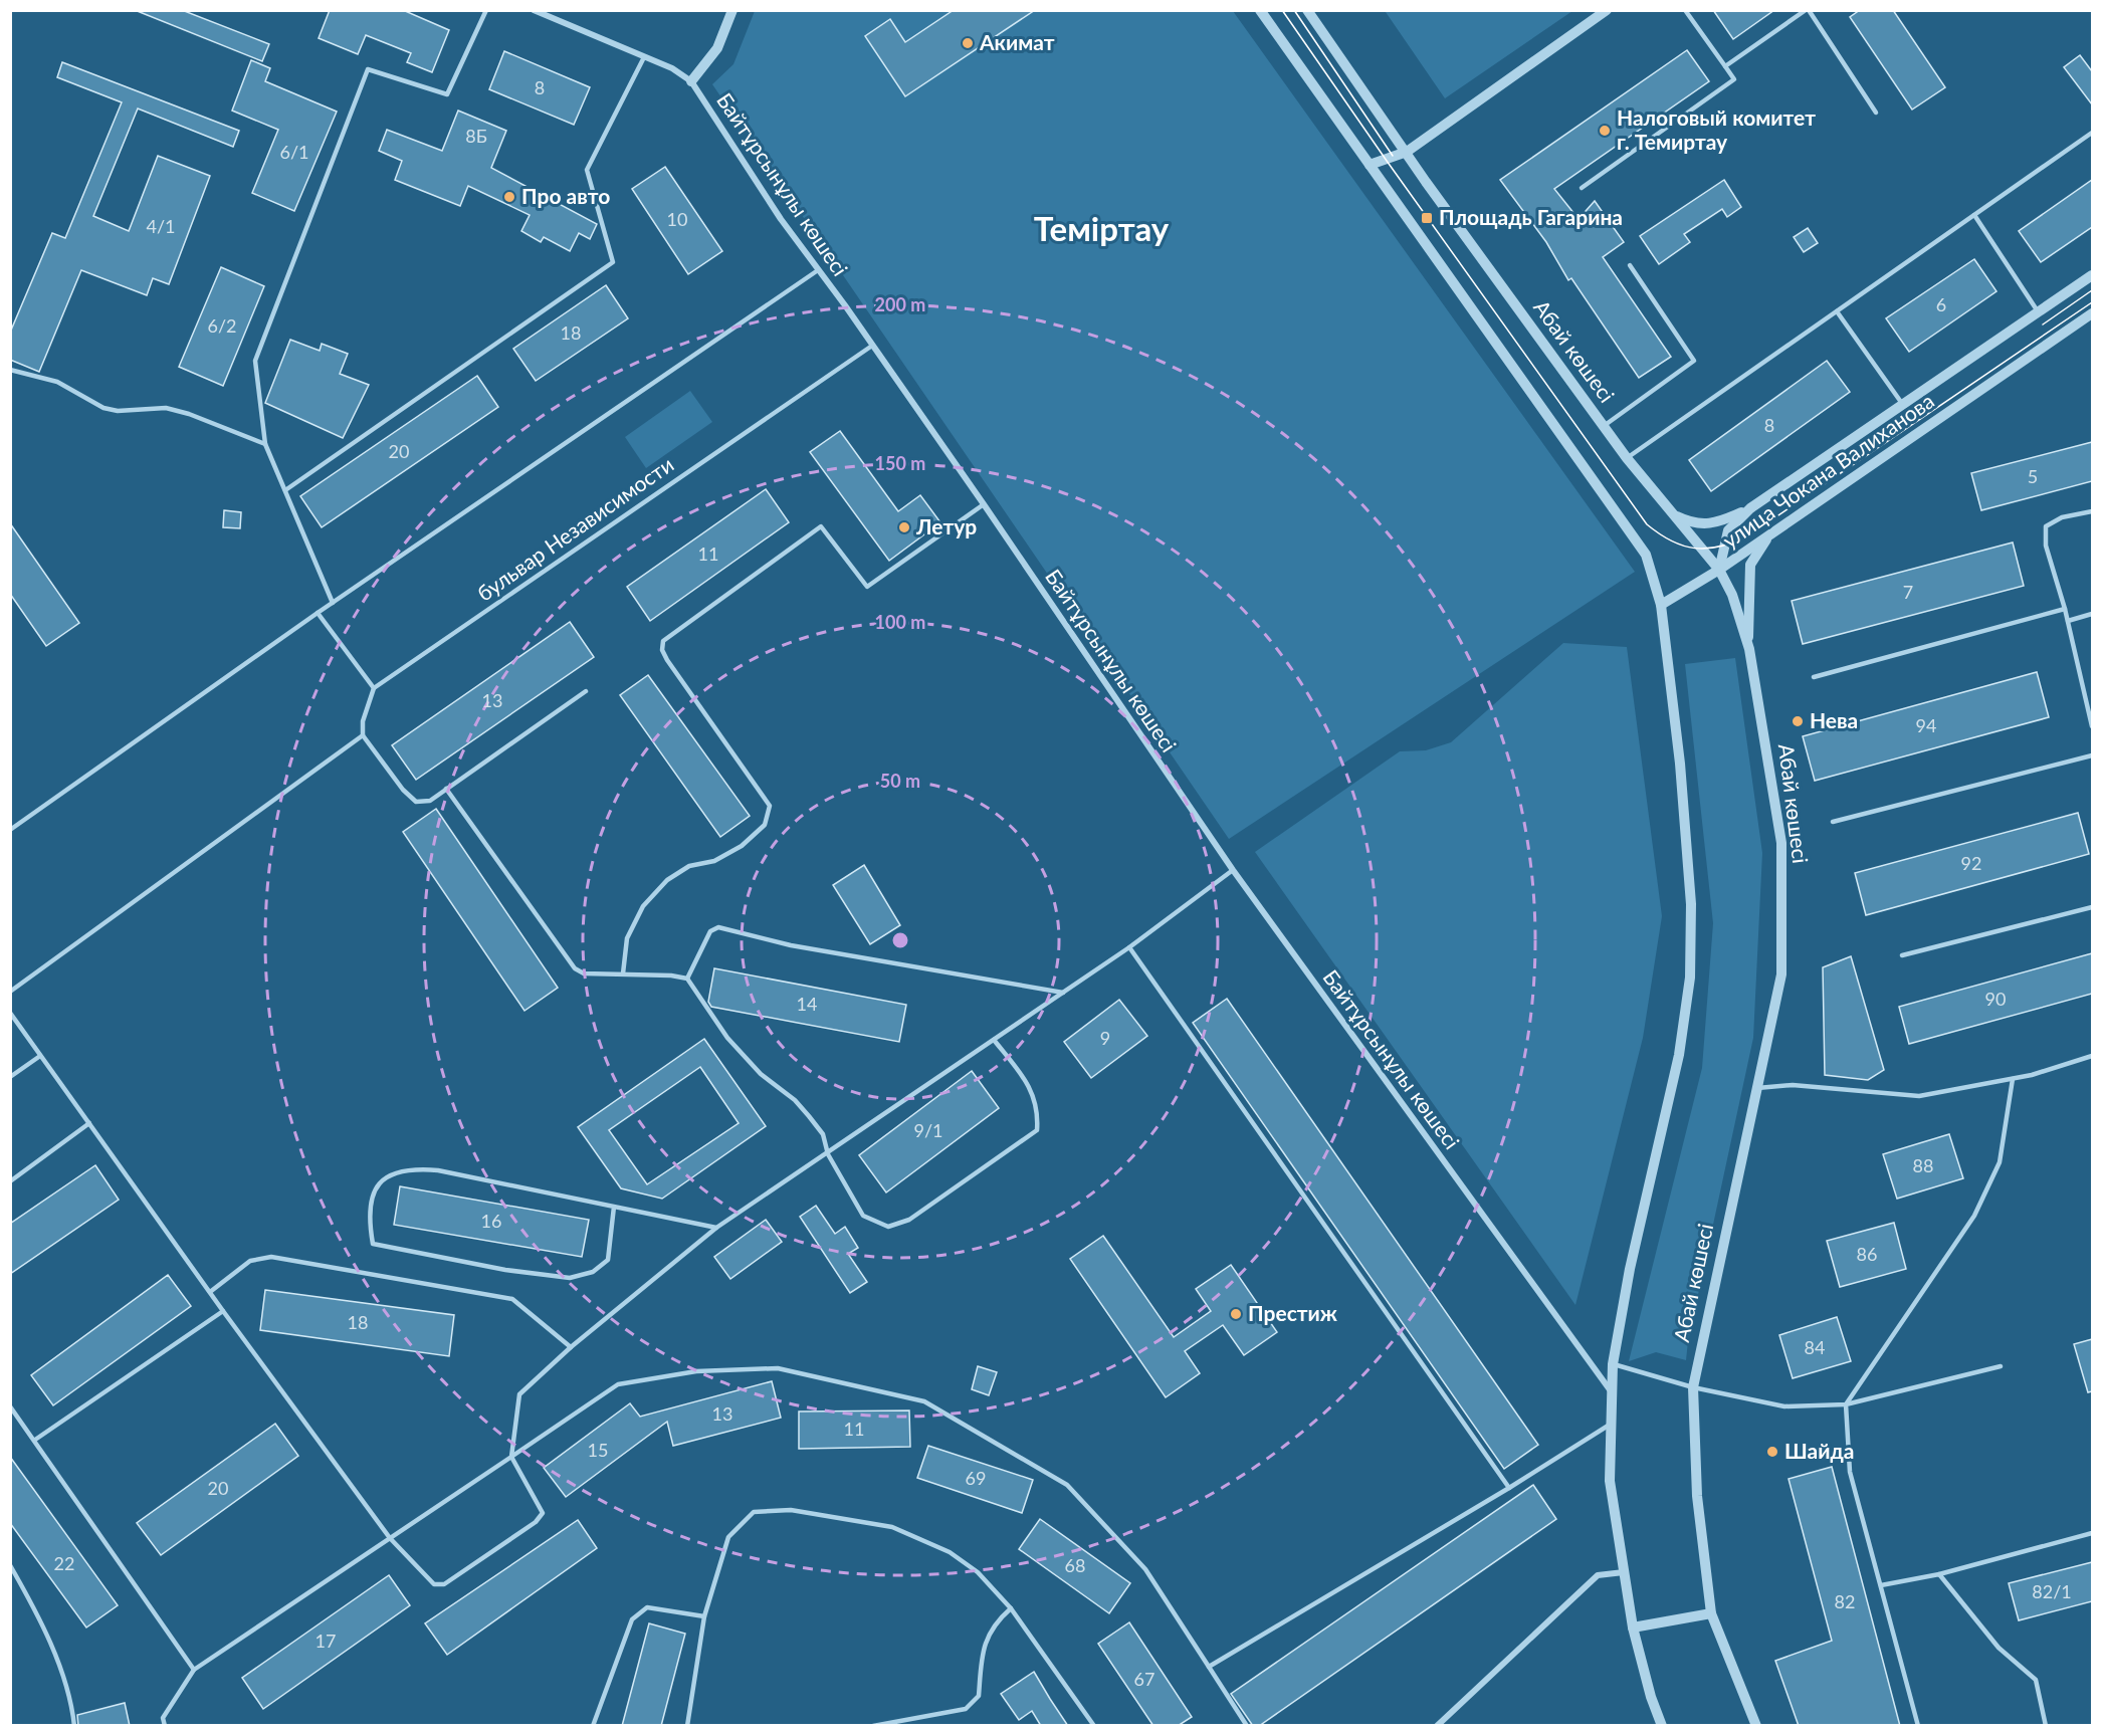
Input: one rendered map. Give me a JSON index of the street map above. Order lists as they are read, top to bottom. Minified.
{"streets":{"street":["Байтұрсынұлы көшесі","Абай көшесі","улица Чокана Валиханова"],"lane":["бульвар Независимости"]},"crossings":[["Байтұрсынұлы көшесі","бульвар Независимости"],["Абай көшесі","улица Чокана Валиханова"]],"districts":["Теміртау"],"places":{"other":["Акимат","Налоговый комитет г. Темиртау","Про авто","Летур","Нева","Престиж","Шайда"],"transit":["Площадь Гагарина"]},"house_numbers":["8","8Б","6/1","10","4/1","6","6/2","18","8","20","5","11","7","13","94","92","90","14","9","9/1","88","16","86","18","84","13","11","15","69","20","22","68","82/1","82","17","67"],"rings":["200 m","150 m","100 m","50 m"]}
